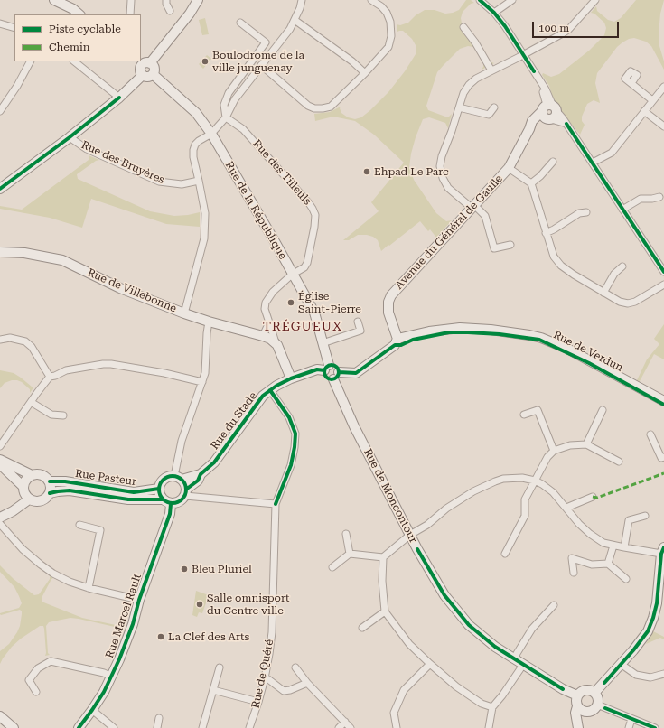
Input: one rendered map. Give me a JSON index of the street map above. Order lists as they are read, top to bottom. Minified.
{"streets":{"street":["Rue des Bruyères","Rue des Tilleuls","Rue de la République","Avenue du Général de Gaulle","Rue de Villebonne","Rue de Verdun","Rue du Stade","Rue Pasteur","Rue de Moncontour","Rue Marcel Rault","Rue de Quéré"]},"crossings":[["Rue des Tilleuls","Rue de la République"],["Rue de la République","Rue du Stade"],["Avenue du Général de Gaulle","Rue de Verdun"],["Rue du Stade","Rue Pasteur"],["Rue du Stade","Rue Marcel Rault"],["Rue du Stade","Rue de Quéré"],["Rue Pasteur","Rue Marcel Rault"]],"districts":["TRÉGUEUX"],"places":["Boulodrome de la ville junguenay","Ehpad Le Parc","Église Saint-Pierre","Bleu Pluriel","Salle omnisport du Centre ville","La Clef des Arts"],"legend":["Piste cyclable","Chemin"],"scale_bar":"100 m"}
